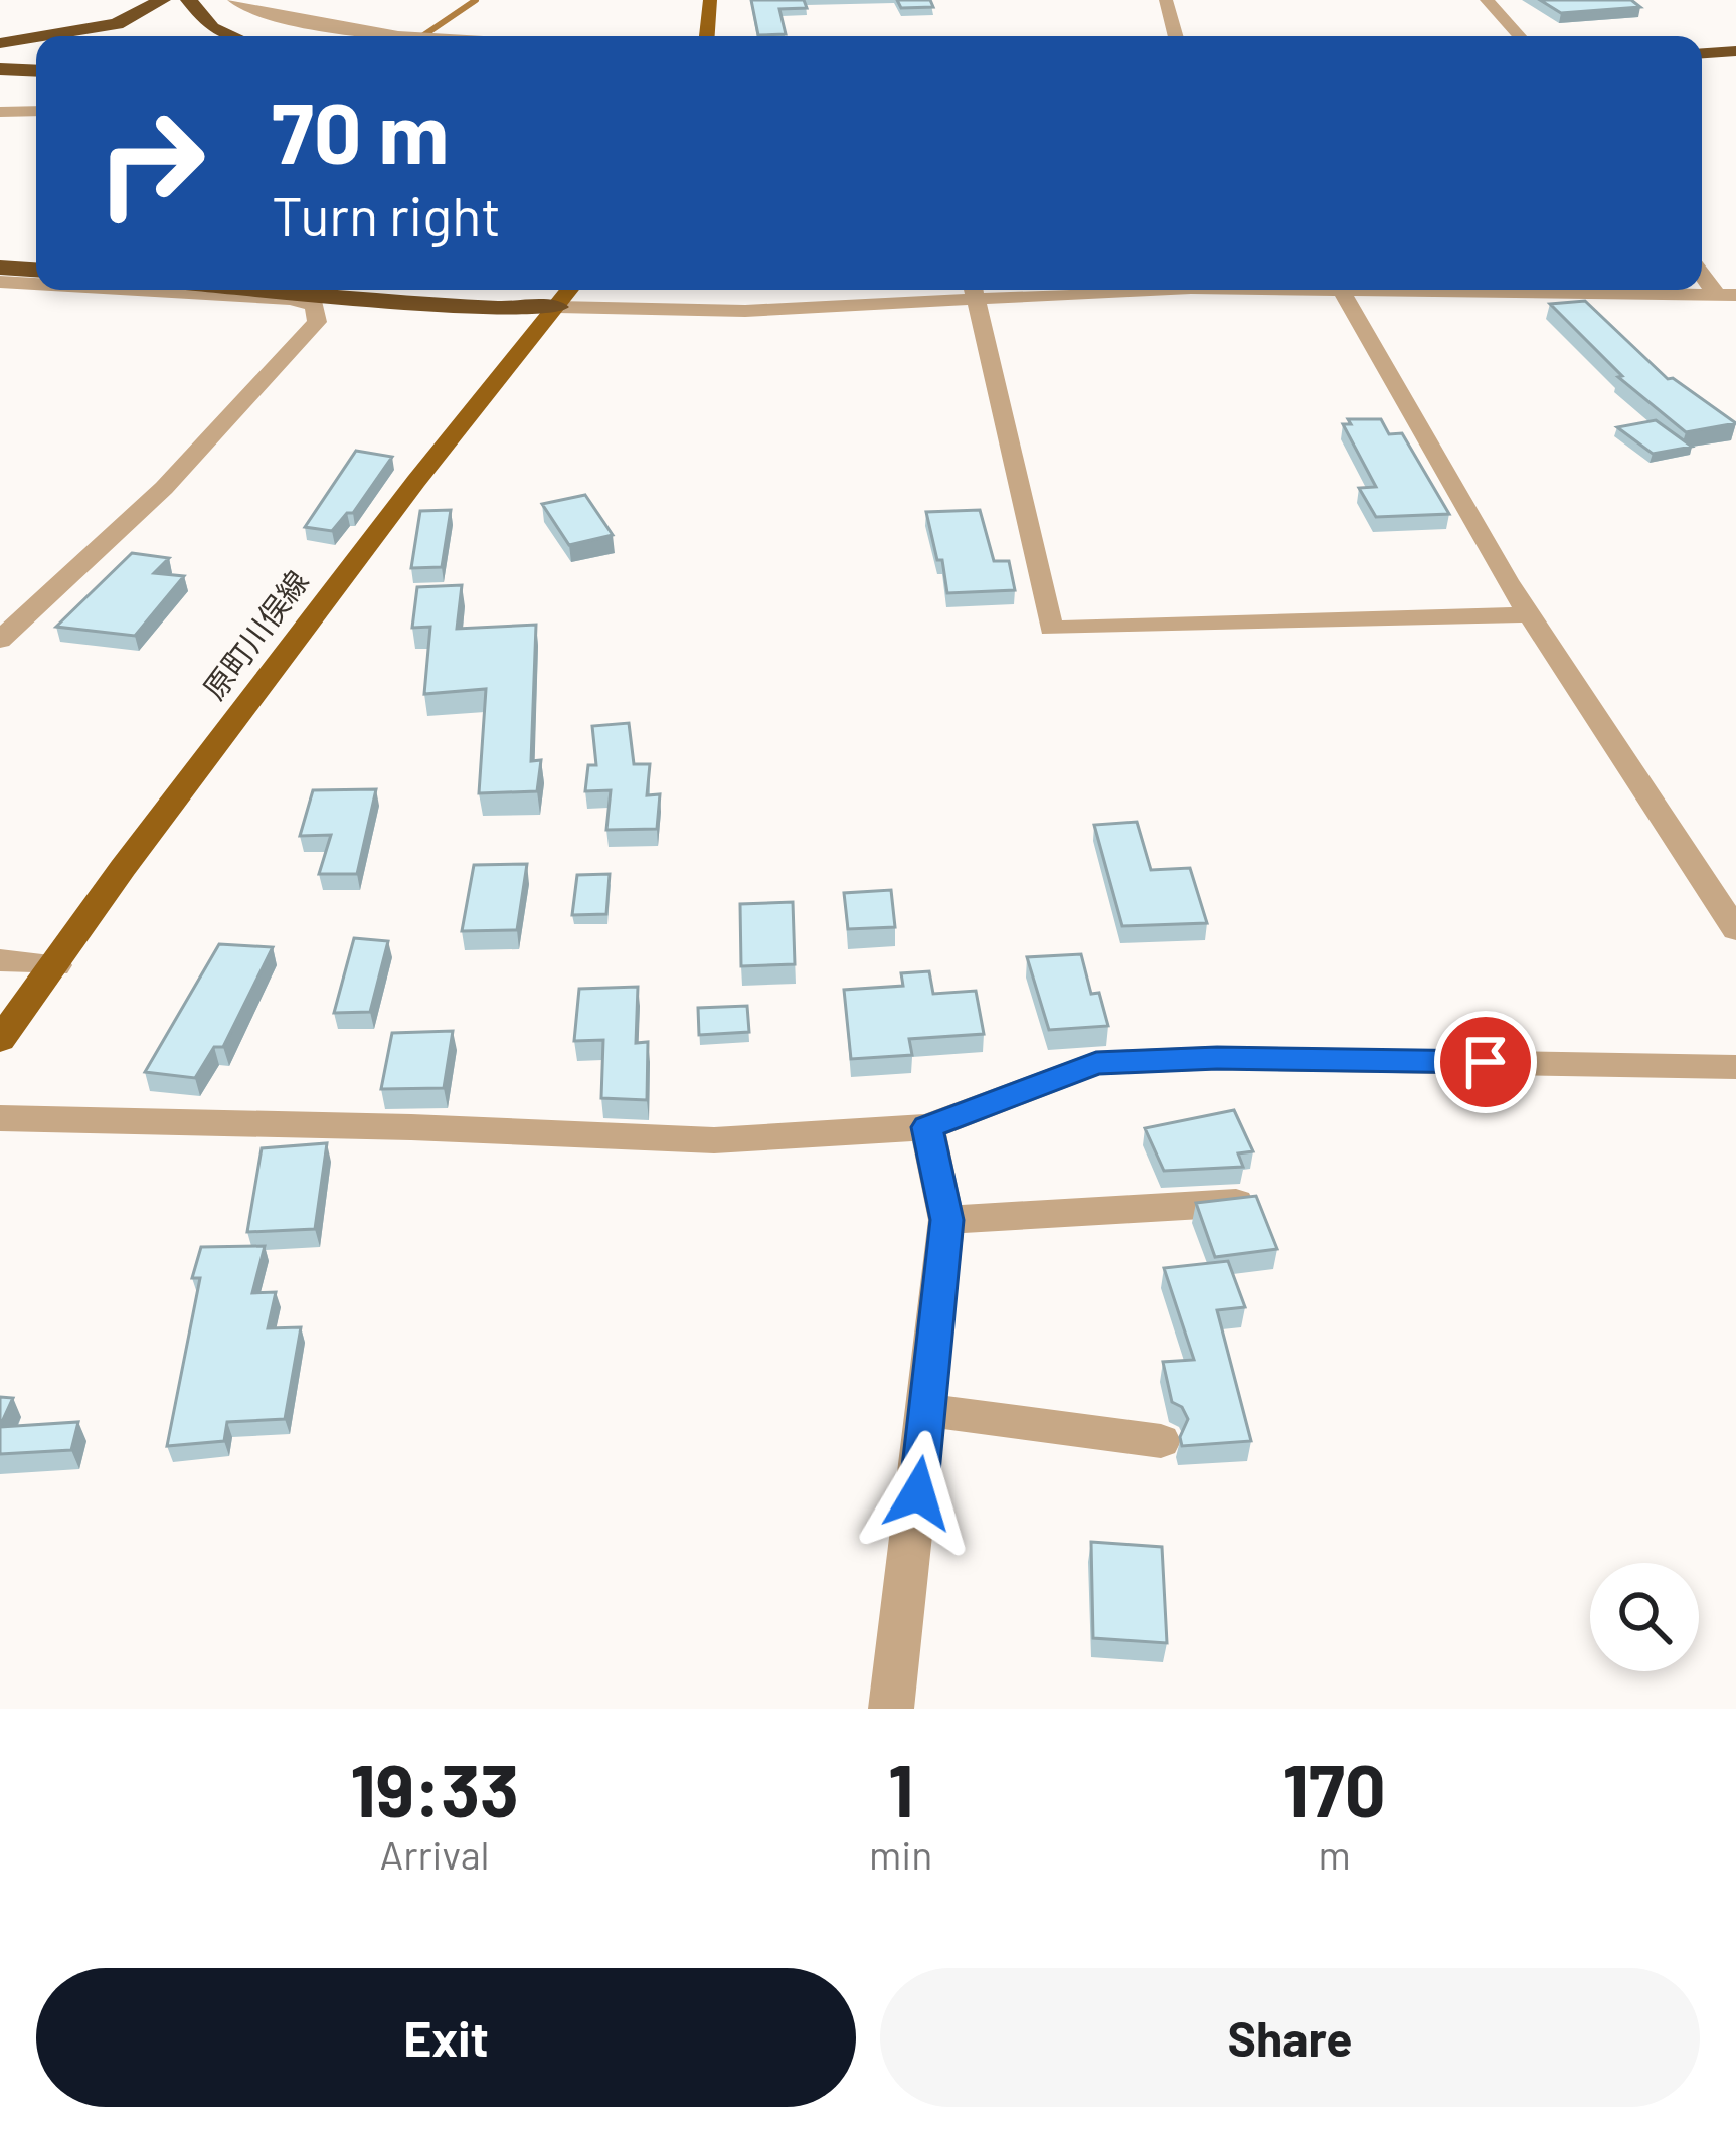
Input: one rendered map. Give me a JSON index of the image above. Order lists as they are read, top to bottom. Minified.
{"streets":{"main road":["原町川俣線"]},"page":{"turn":["70 m","Turn right"],"eta":["19:33","Arrival","1","min","170","m"],"buttons":["Exit","Share"]}}
